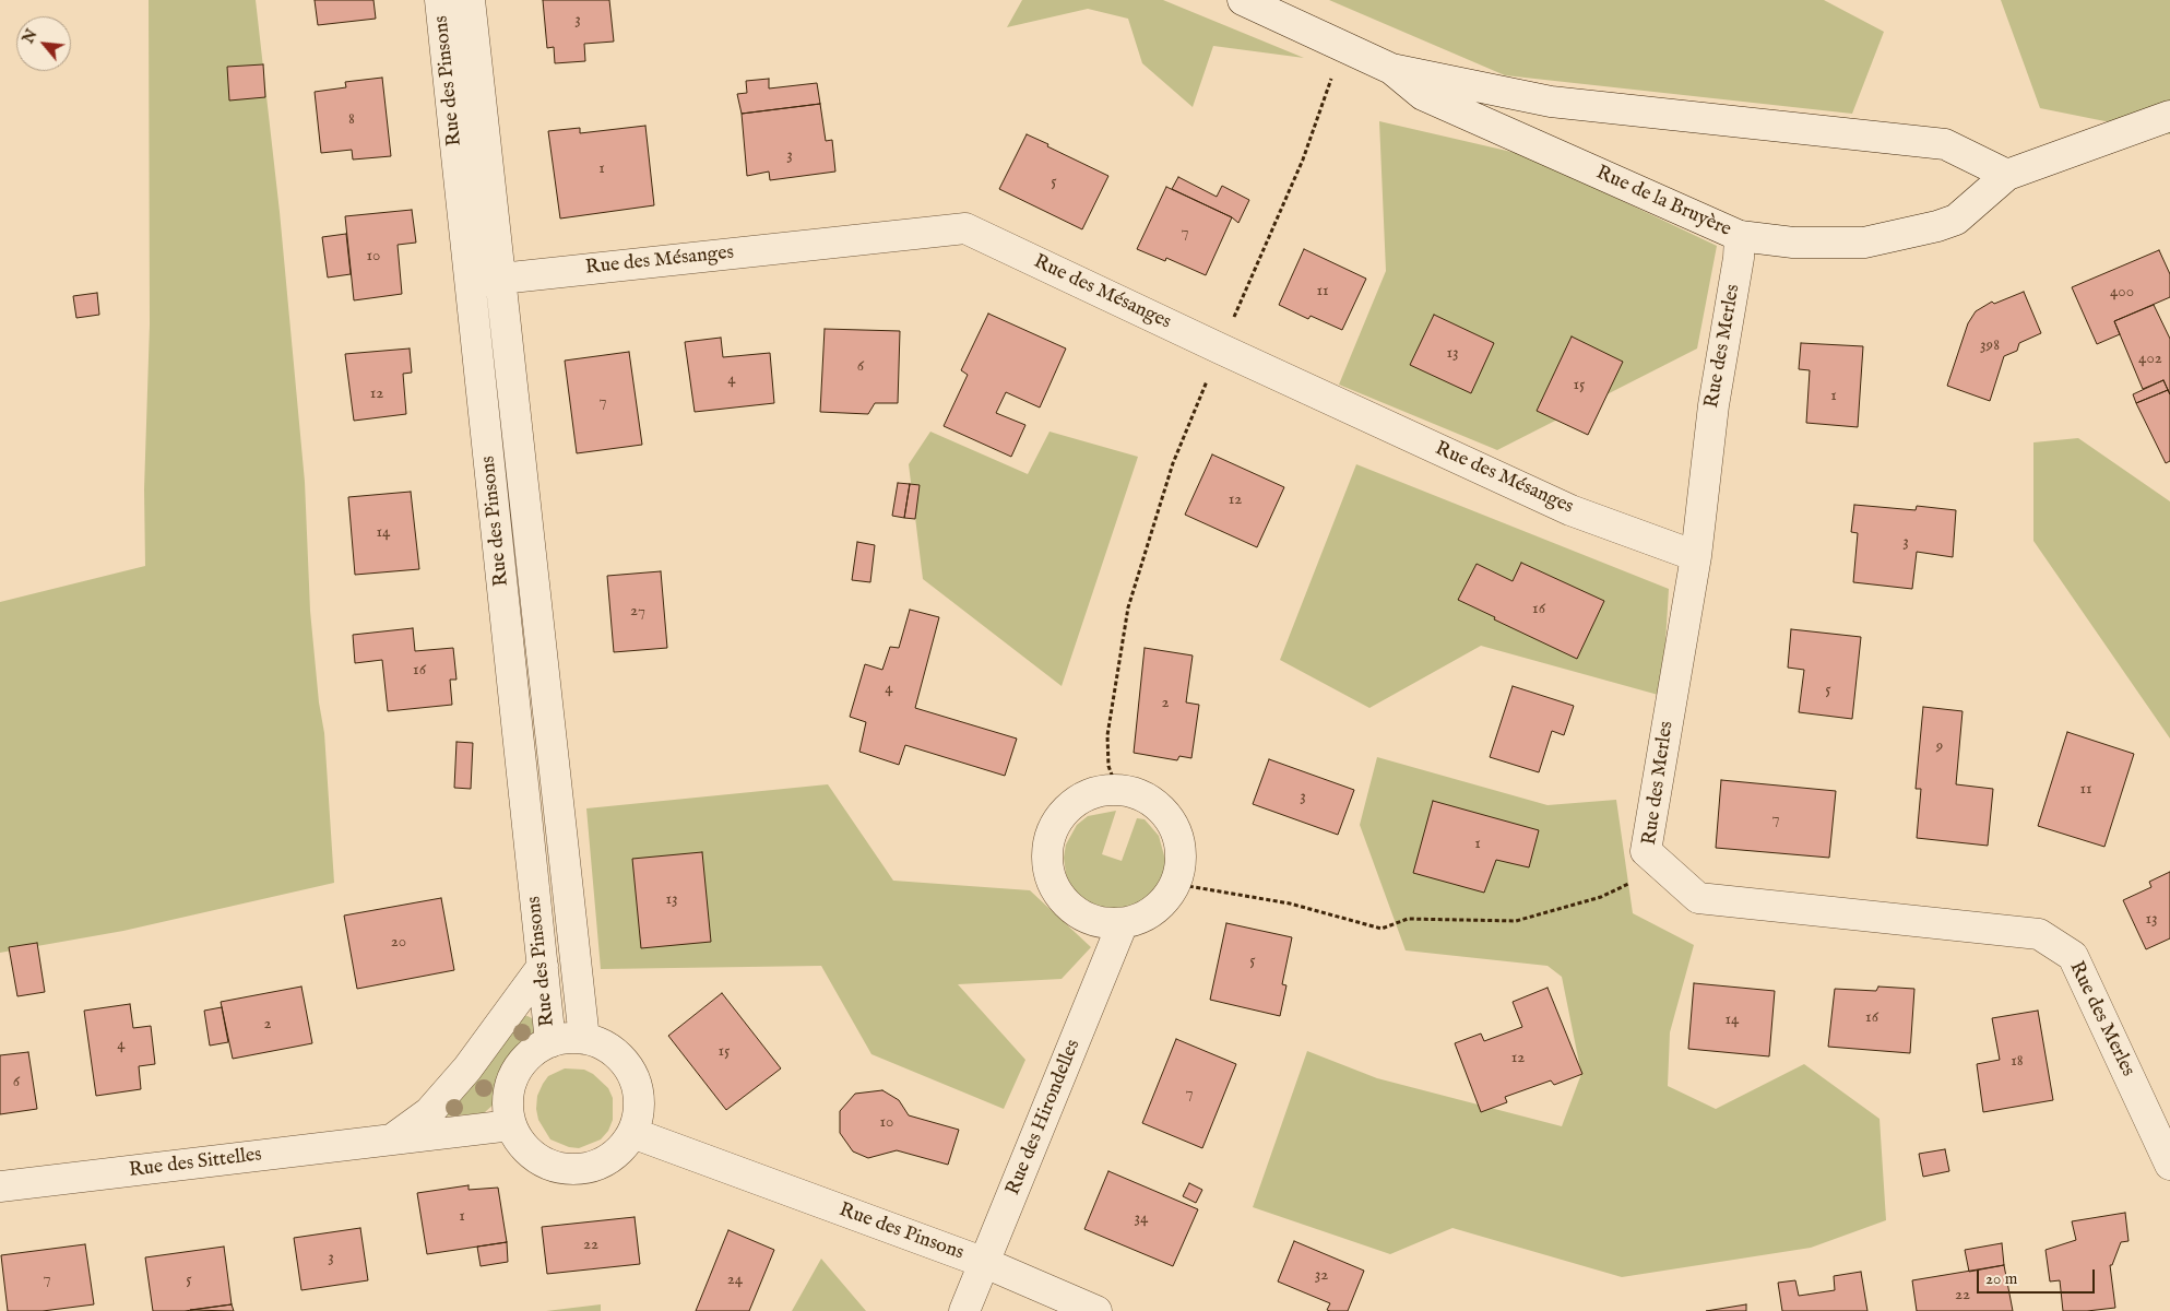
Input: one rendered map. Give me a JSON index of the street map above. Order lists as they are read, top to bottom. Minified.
{"streets":{"street":["Rue des Pinsons","Rue de la Bruyère","Rue des Mésanges","Rue des Merles","Rue des Hirondelles","Rue des Sittelles"]},"crossings":[["Rue des Pinsons","Rue des Mésanges"],["Rue des Pinsons","Rue des Hirondelles"],["Rue des Pinsons","Rue des Sittelles"],["Rue de la Bruyère","Rue des Merles"],["Rue des Mésanges","Rue des Merles"]],"house_numbers":["3","8","3","1","5","7","10","11","400","398","13","402","6","4","15","12","1","7","12","14","3","16","27","16","4","5","2","9","11","3","7","1","13","13","20","5","16","14","2","4","15","12","18","6","7","10","1","34","22","3","32","7","5","24","22"],"scale_bar":"20 m","north":"top left"}
